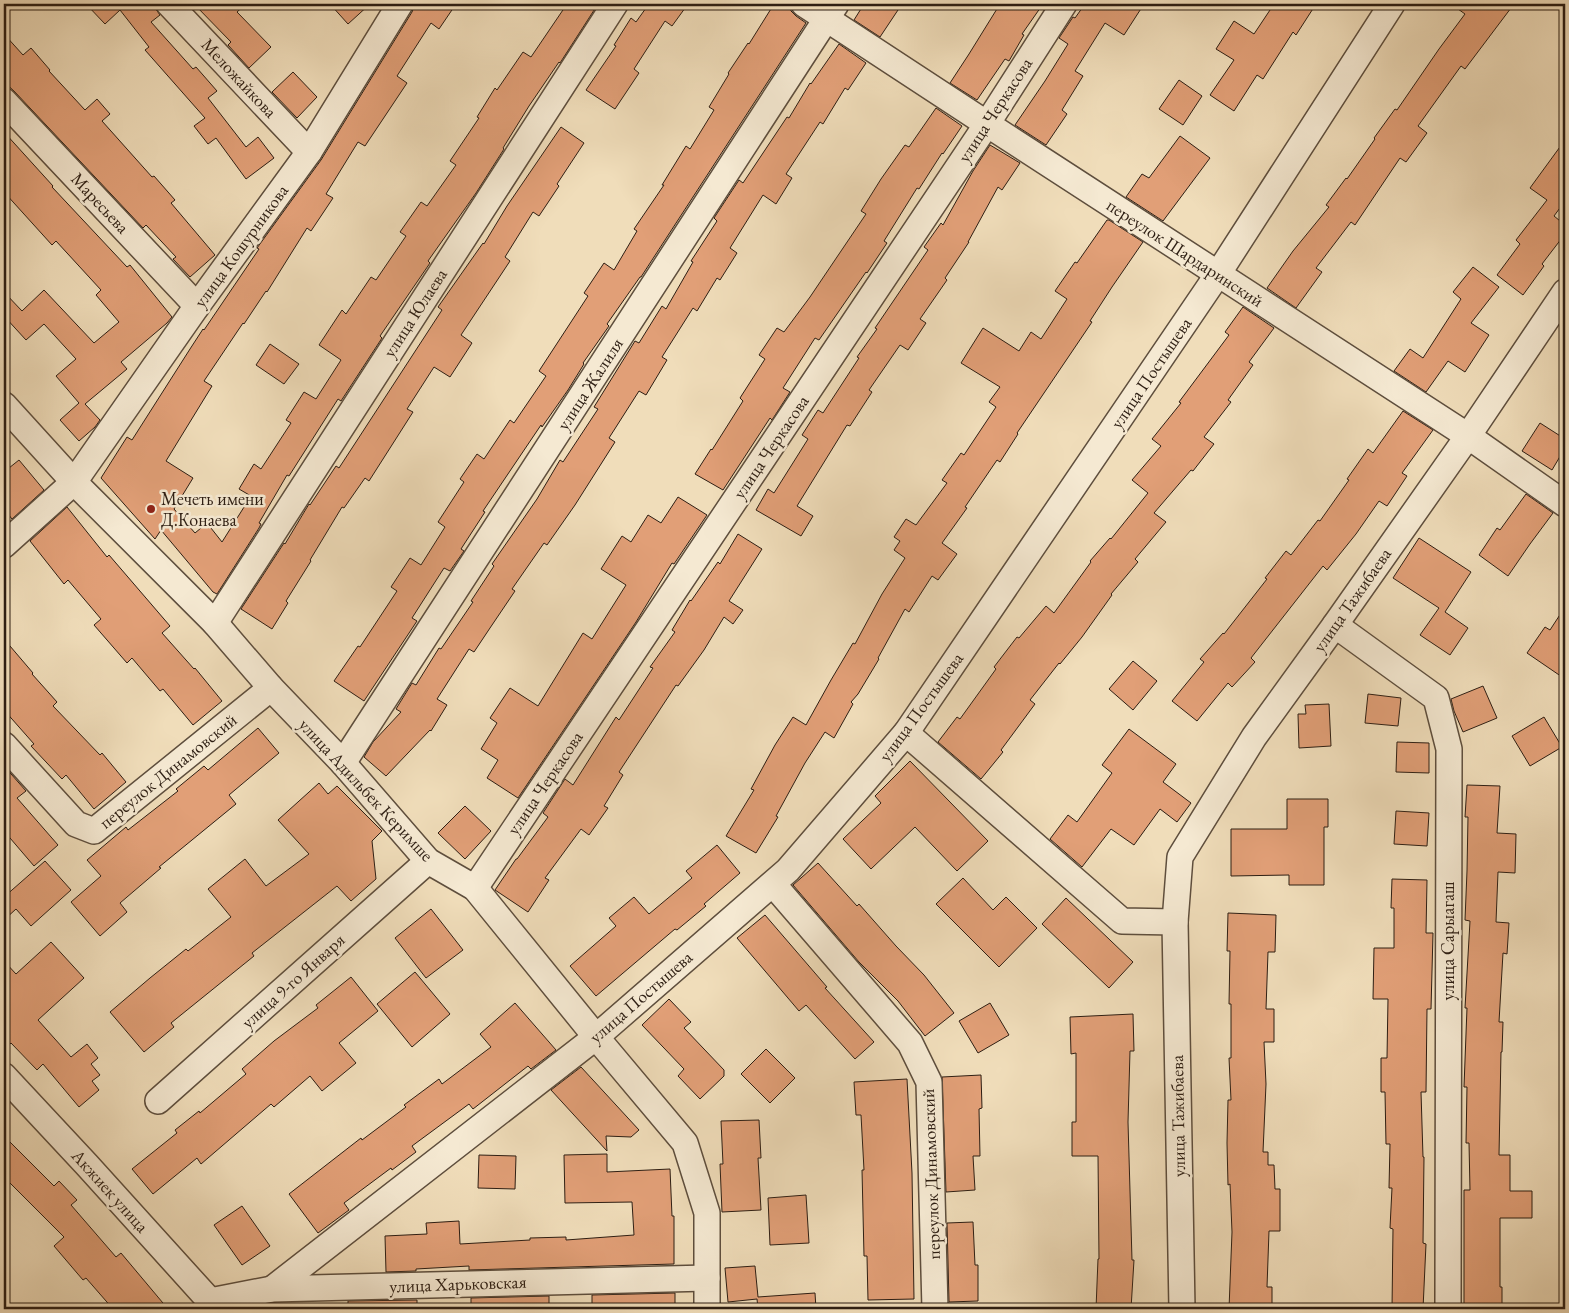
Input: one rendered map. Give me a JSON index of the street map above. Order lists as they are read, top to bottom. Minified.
{"streets":{"street":["Меложайкова","улица Черкасова","Маресьева","улица Кошурникова","переулок Шардаринский","улица Юлаева","улица Постышева","улица Жалиля","улица Тажибаева","переулок Динамовский","улица Адильбек Керимше","улица Сарыагаш","улица 9-го Января","Акжиек улица","улица Харьковская"]},"crossings":[["Меложайкова","улица Кошурникова"],["улица Черкасова","переулок Шардаринский"],["улица Черкасова","улица Адильбек Керимше"],["Маресьева","улица Кошурникова"],["улица Кошурникова","улица Адильбек Керимше"],["переулок Шардаринский","улица Постышева"],["переулок Шардаринский","улица Жалиля"],["переулок Шардаринский","улица Тажибаева"],["улица Юлаева","улица Адильбек Керимше"],["улица Постышева","переулок Динамовский"],["улица Постышева","улица Адильбек Керимше"],["улица Постышева","улица Харьковская"],["улица Жалиля","улица Адильбек Керимше"],["улица Тажибаева","улица Сарыагаш"],["переулок Динамовский","улица Адильбек Керимше"],["улица Адильбек Керимше","улица 9-го Января"],["улица Адильбек Керимше","улица Харьковская"],["Акжиек улица","улица Харьковская"]],"places":["Мечеть имени Д.Конаева"]}
